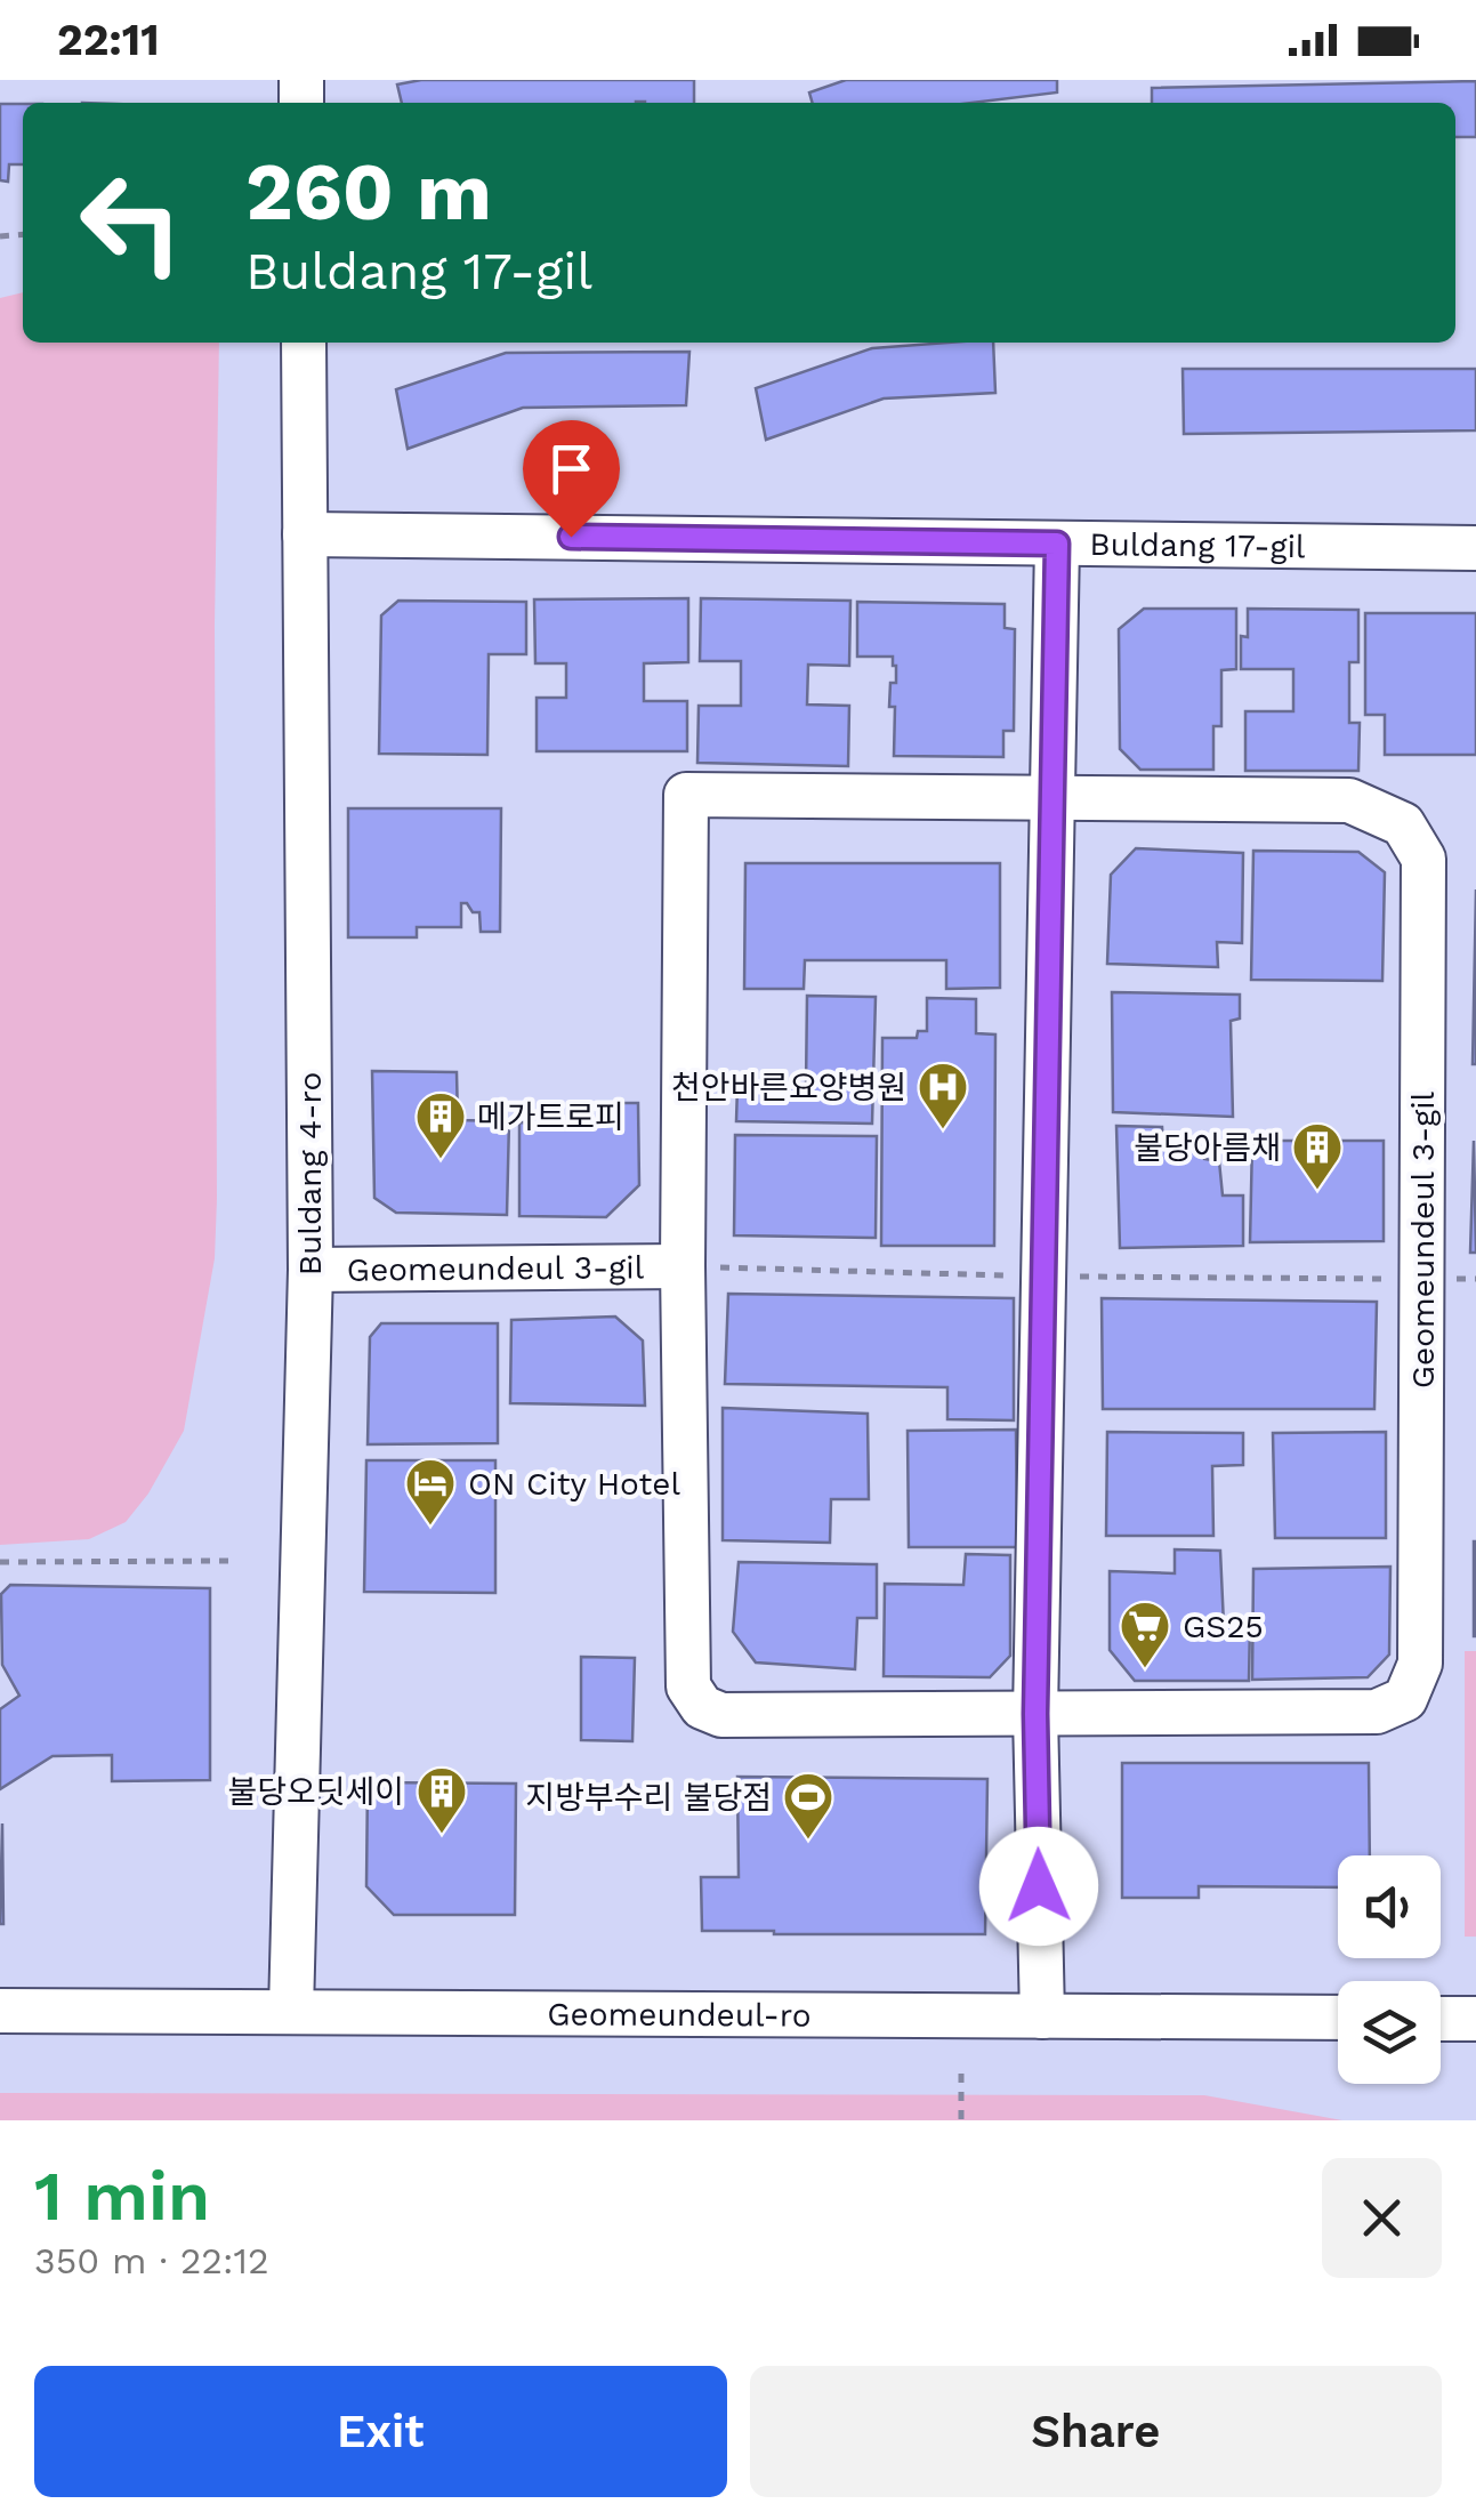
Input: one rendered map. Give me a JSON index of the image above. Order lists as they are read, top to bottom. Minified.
{"streets":{"street":["Buldang 17-gil","Buldang 4-ro","Geomeundeul 3-gil","Geomeundeul-ro"]},"crossings":[["Buldang 17-gil","Buldang 4-ro"],["Buldang 4-ro","Geomeundeul 3-gil"],["Buldang 4-ro","Geomeundeul-ro"]],"places":{"hospital":["천안바른요양병원"],"building":["메가트로피","불당아름채","불당오딧세이"],"hotel":["ON City Hotel"],"supermarket":["GS25"],"sports":["지방부수리 불당점"]},"page":{"status":"22:11","turn":["260 m","Buldang 17-gil"],"heading":["1 min","350 m · 22:12"],"buttons":["Exit","Share"]}}
